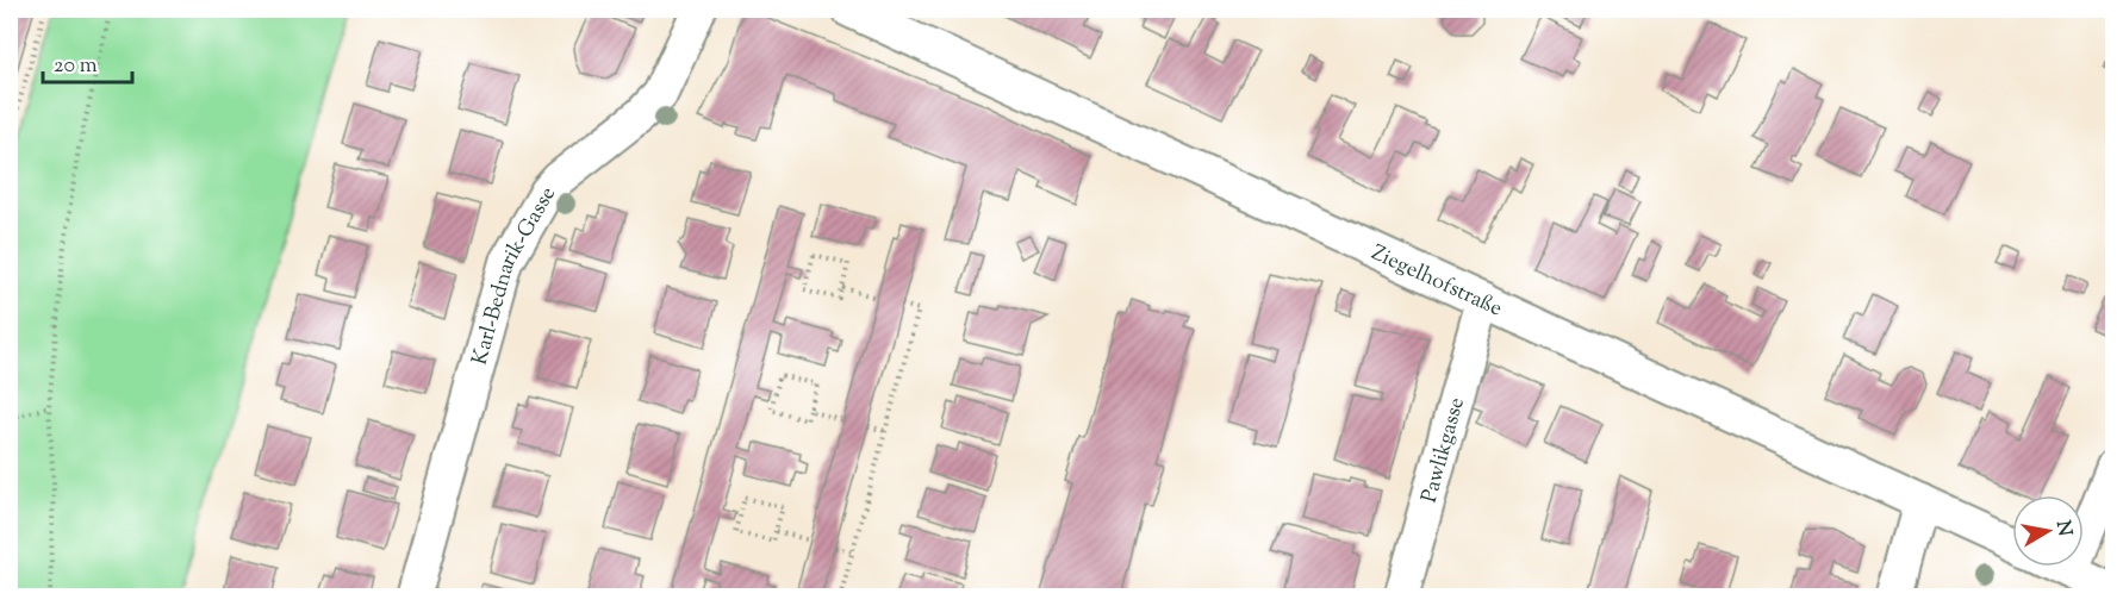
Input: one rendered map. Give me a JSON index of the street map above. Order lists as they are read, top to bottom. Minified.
{"streets":{"street":["Karl-Bednarik-Gasse","Ziegelhofstraße","Pawlikgasse"]},"crossings":[["Ziegelhofstraße","Pawlikgasse"]],"scale_bar":"20 m","north":"right"}
